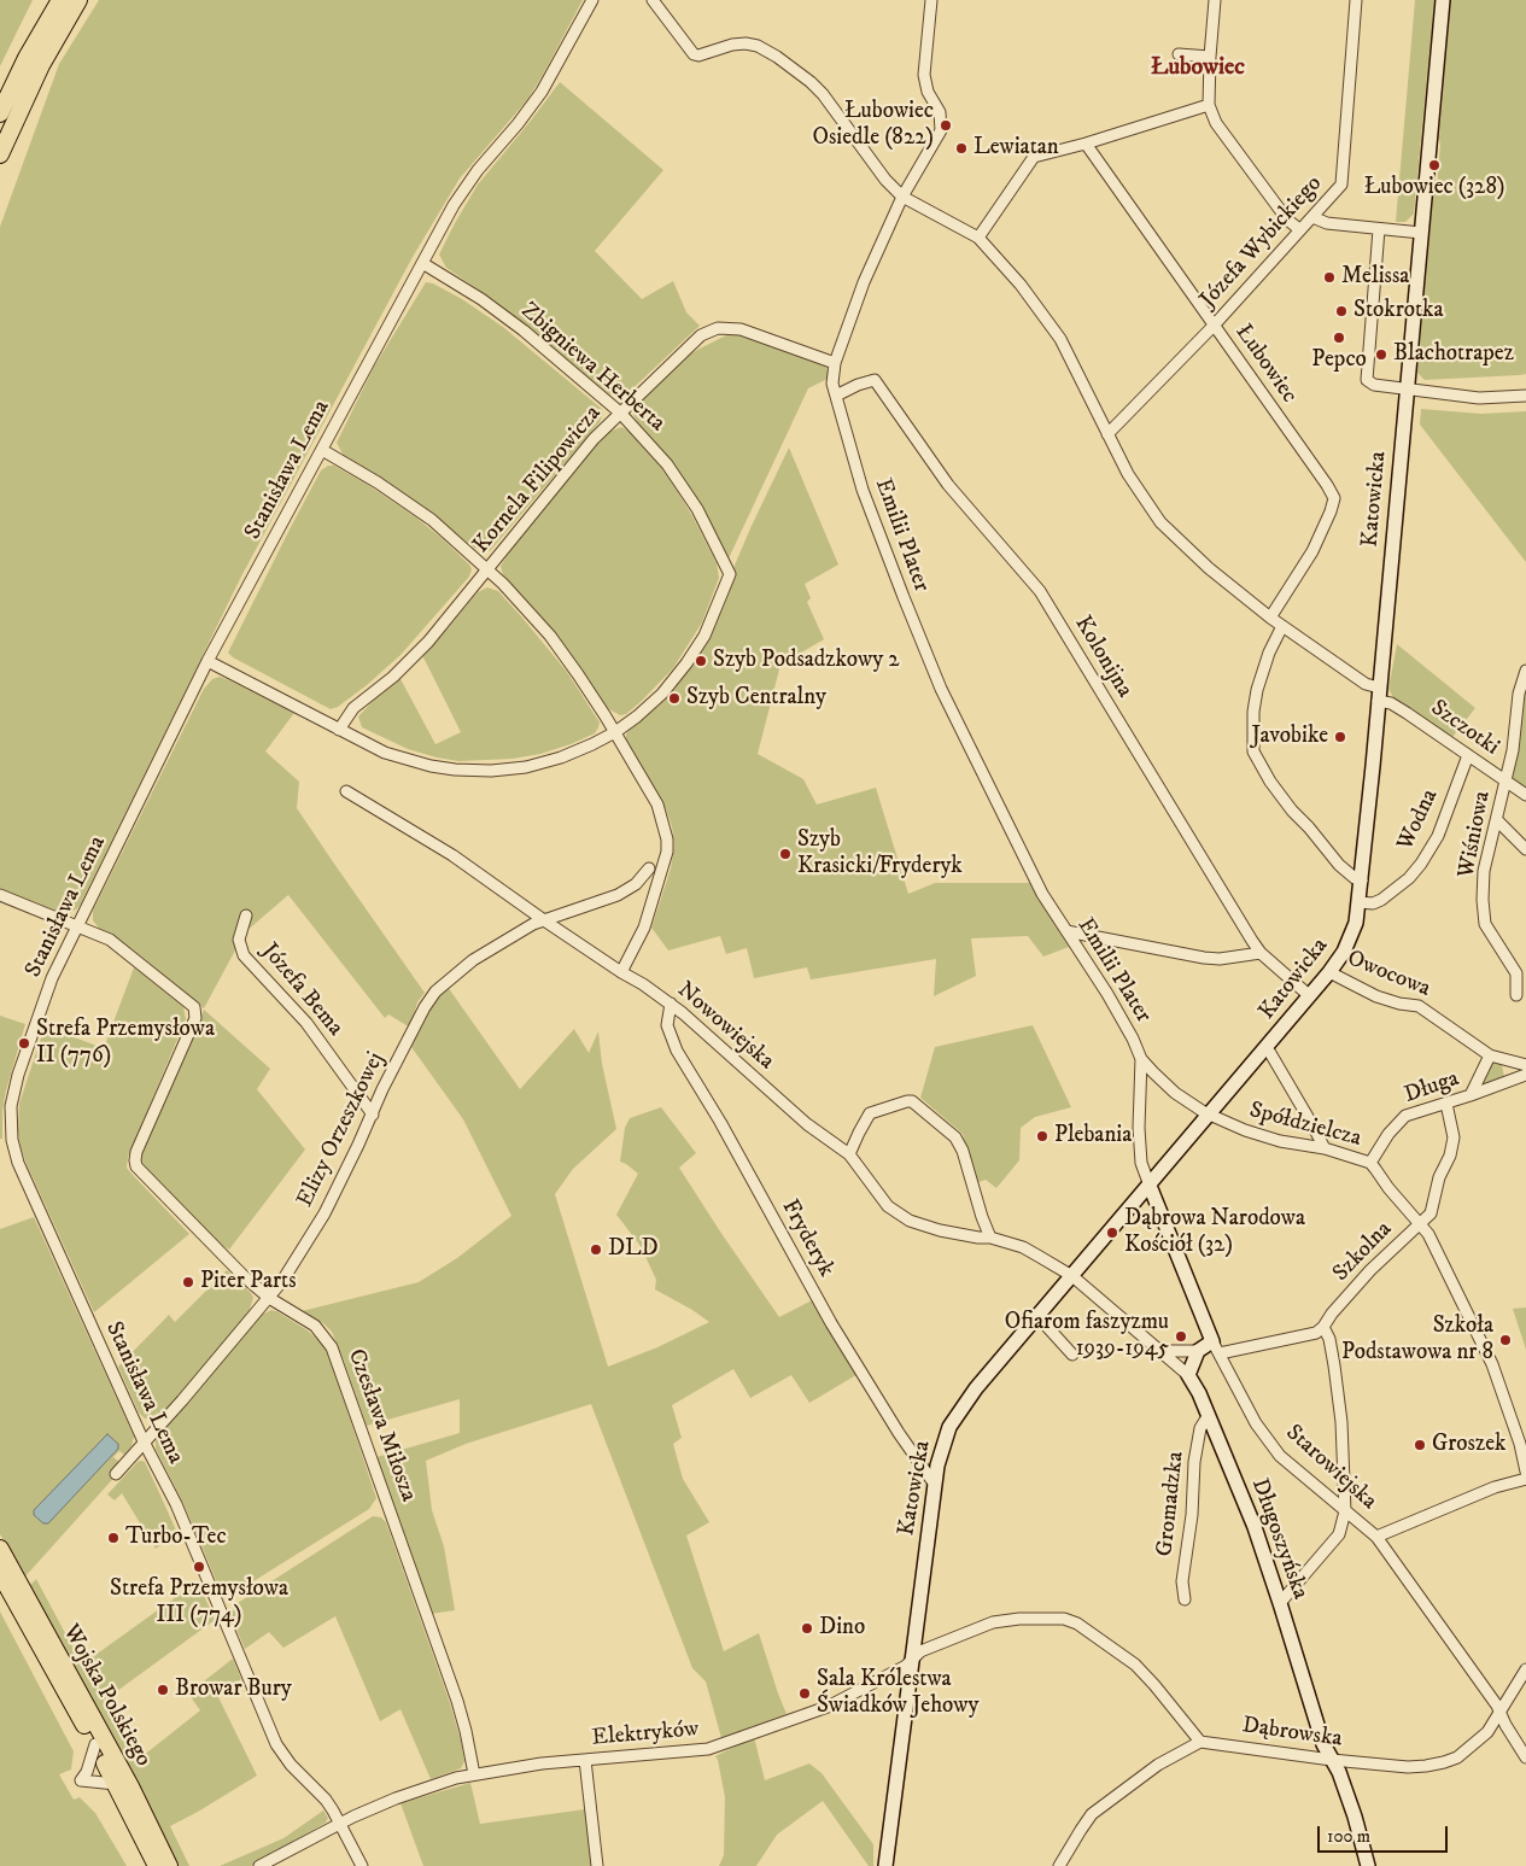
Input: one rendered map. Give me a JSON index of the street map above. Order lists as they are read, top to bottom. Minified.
{"streets":{"main road":["Wojska Polskiego"],"street":["Józefa Wybickiego","Łubowiec","Zbigniewa Herberta","Stanisława Lema","Kornela Filipowicza","Katowicka","Emilii Plater","Kolonijna","Szczotki","Wodna","Wiśniowa","Owocowa","Józefa Bema","Nowowiejska","Długa","Spółdzielcza","Elizy Orzeszkowej","Fryderyk","Szkolna","Czesława Miłosza","Starowiejska","Gromadzka","Długoszyńska","Dąbrowska","Elektryków"]},"crossings":[["Józefa Wybickiego","Łubowiec"],["Józefa Wybickiego","Szczotki"],["Łubowiec","Szczotki"],["Zbigniewa Herberta","Stanisława Lema"],["Zbigniewa Herberta","Kornela Filipowicza"],["Stanisława Lema","Elizy Orzeszkowej"],["Stanisława Lema","Czesława Miłosza"],["Stanisława Lema","Elektryków"],["Kornela Filipowicza","Emilii Plater"],["Katowicka","Emilii Plater"],["Katowicka","Kolonijna"],["Katowicka","Szczotki"],["Katowicka","Wodna"],["Katowicka","Owocowa"],["Katowicka","Nowowiejska"],["Katowicka","Spółdzielcza"],["Katowicka","Fryderyk"],["Katowicka","Starowiejska"],["Katowicka","Długoszyńska"],["Katowicka","Elektryków"],["Emilii Plater","Kolonijna"],["Emilii Plater","Szczotki"],["Emilii Plater","Spółdzielcza"],["Emilii Plater","Starowiejska"],["Szczotki","Wodna"],["Szczotki","Wiśniowa"],["Józefa Bema","Elizy Orzeszkowej"],["Nowowiejska","Elizy Orzeszkowej"],["Nowowiejska","Fryderyk"],["Nowowiejska","Długoszyńska"],["Długa","Spółdzielcza"],["Długa","Szkolna"],["Spółdzielcza","Szkolna"],["Elizy Orzeszkowej","Czesława Miłosza"],["Czesława Miłosza","Elektryków"],["Starowiejska","Dąbrowska"],["Gromadzka","Długoszyńska"],["Długoszyńska","Dąbrowska"],["Dąbrowska","Elektryków"]],"districts":["Łubowiec"],"places":["Łubowiec Osiedle (822)","Lewiatan","Łubowiec (328)","Melissa","Stokrotka","Pepco","Blachotrapez","Szyb Podsadzkowy 2","Szyb Centralny","Javobike","Szyb Krasicki/Fryderyk","Strefa Przemysłowa II (776)","Plebania","Dąbrowa Narodowa Kościół (32)","DLD","Piter Parts","Ofiarom faszyzmu 1939-1945","Szkoła Podstawowa nr 8","Groszek","Turbo-Tec","Strefa Przemysłowa III (774)","Dino","Browar Bury","Sala Królestwa Świadków Jehowy"],"scale_bar":"100 m"}
